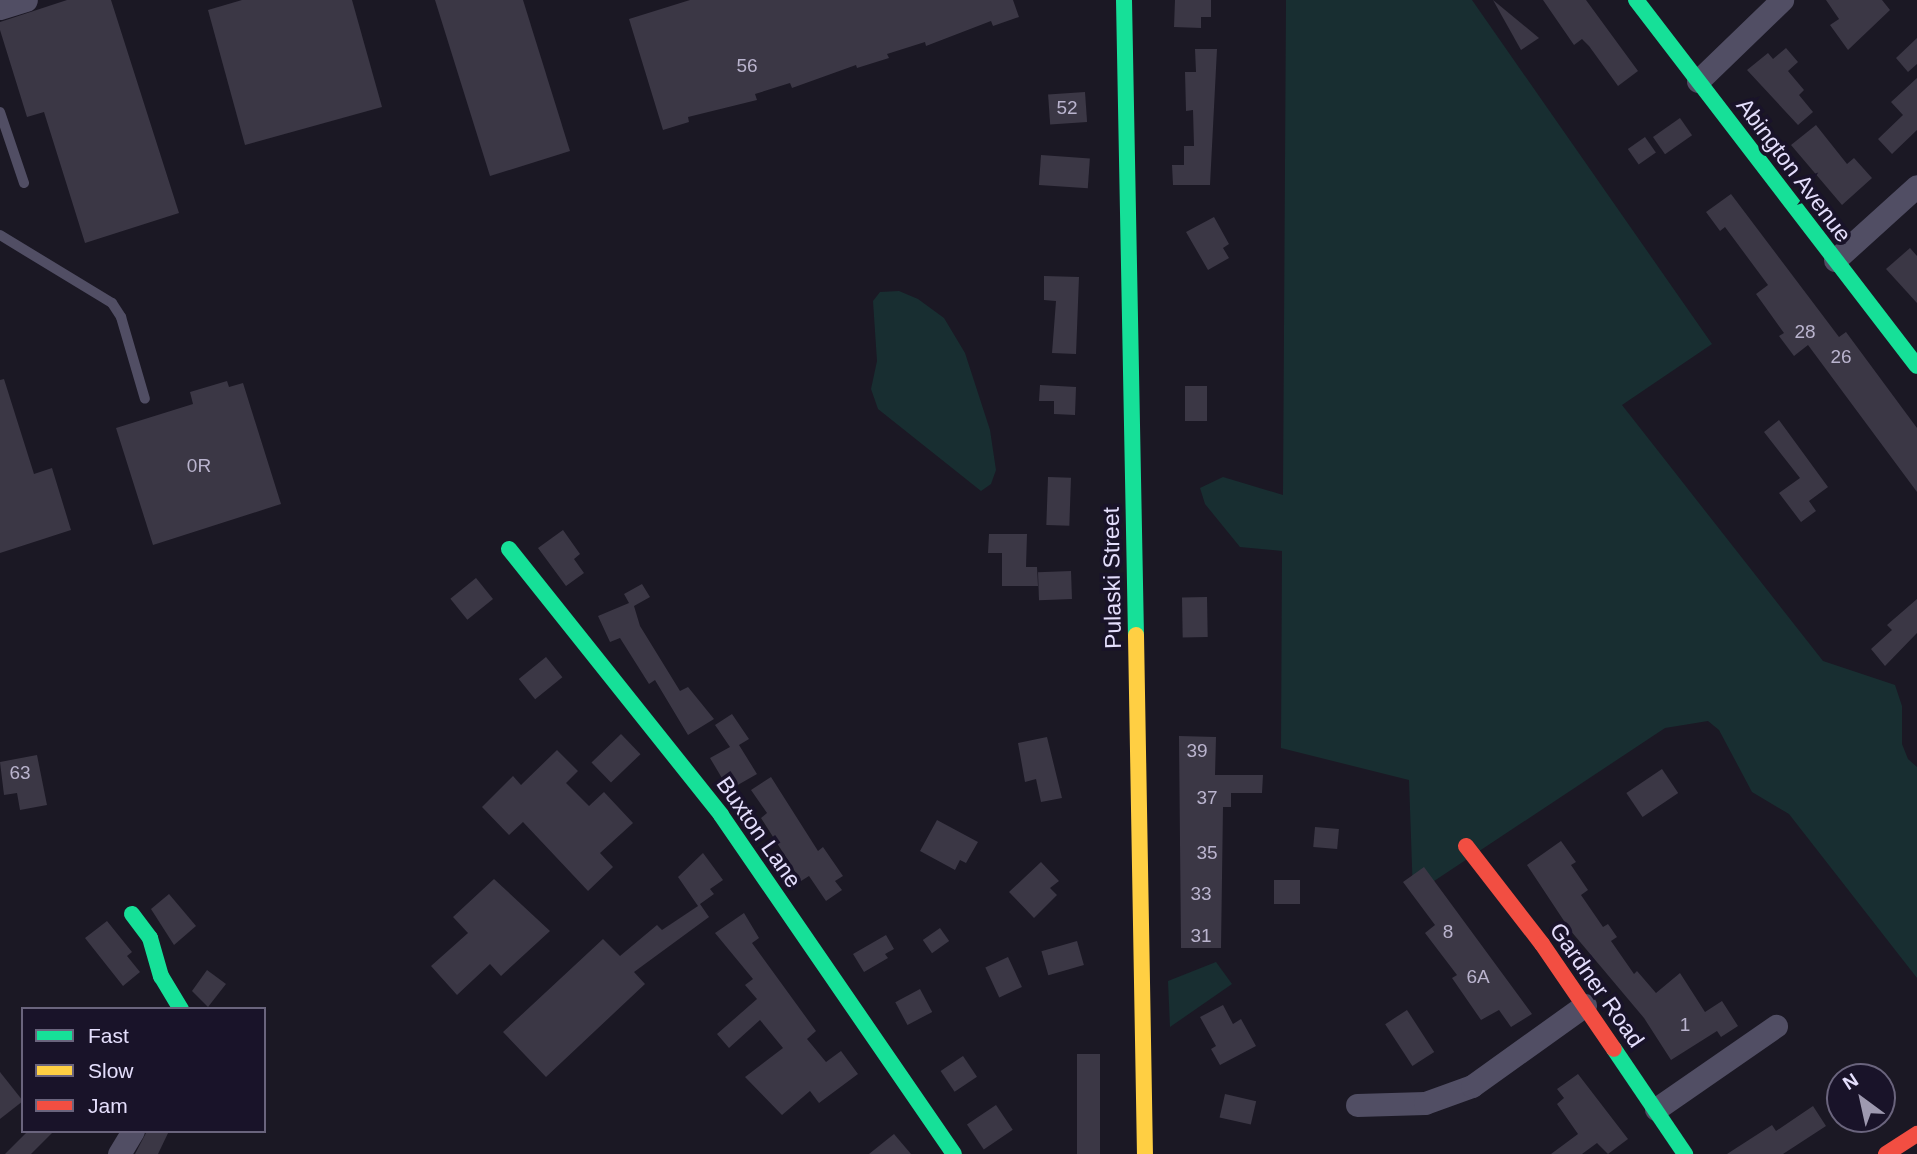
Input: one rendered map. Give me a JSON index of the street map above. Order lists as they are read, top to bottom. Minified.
{"streets":{"main road":["Abington Avenue","Pulaski Street","Buxton Lane","Gardner Road"]},"house_numbers":["56","52","28","26","0R","39","63","37","35","33","8","31","6A","1"],"legend":["Fast","Slow","Jam"],"north":"top left"}
